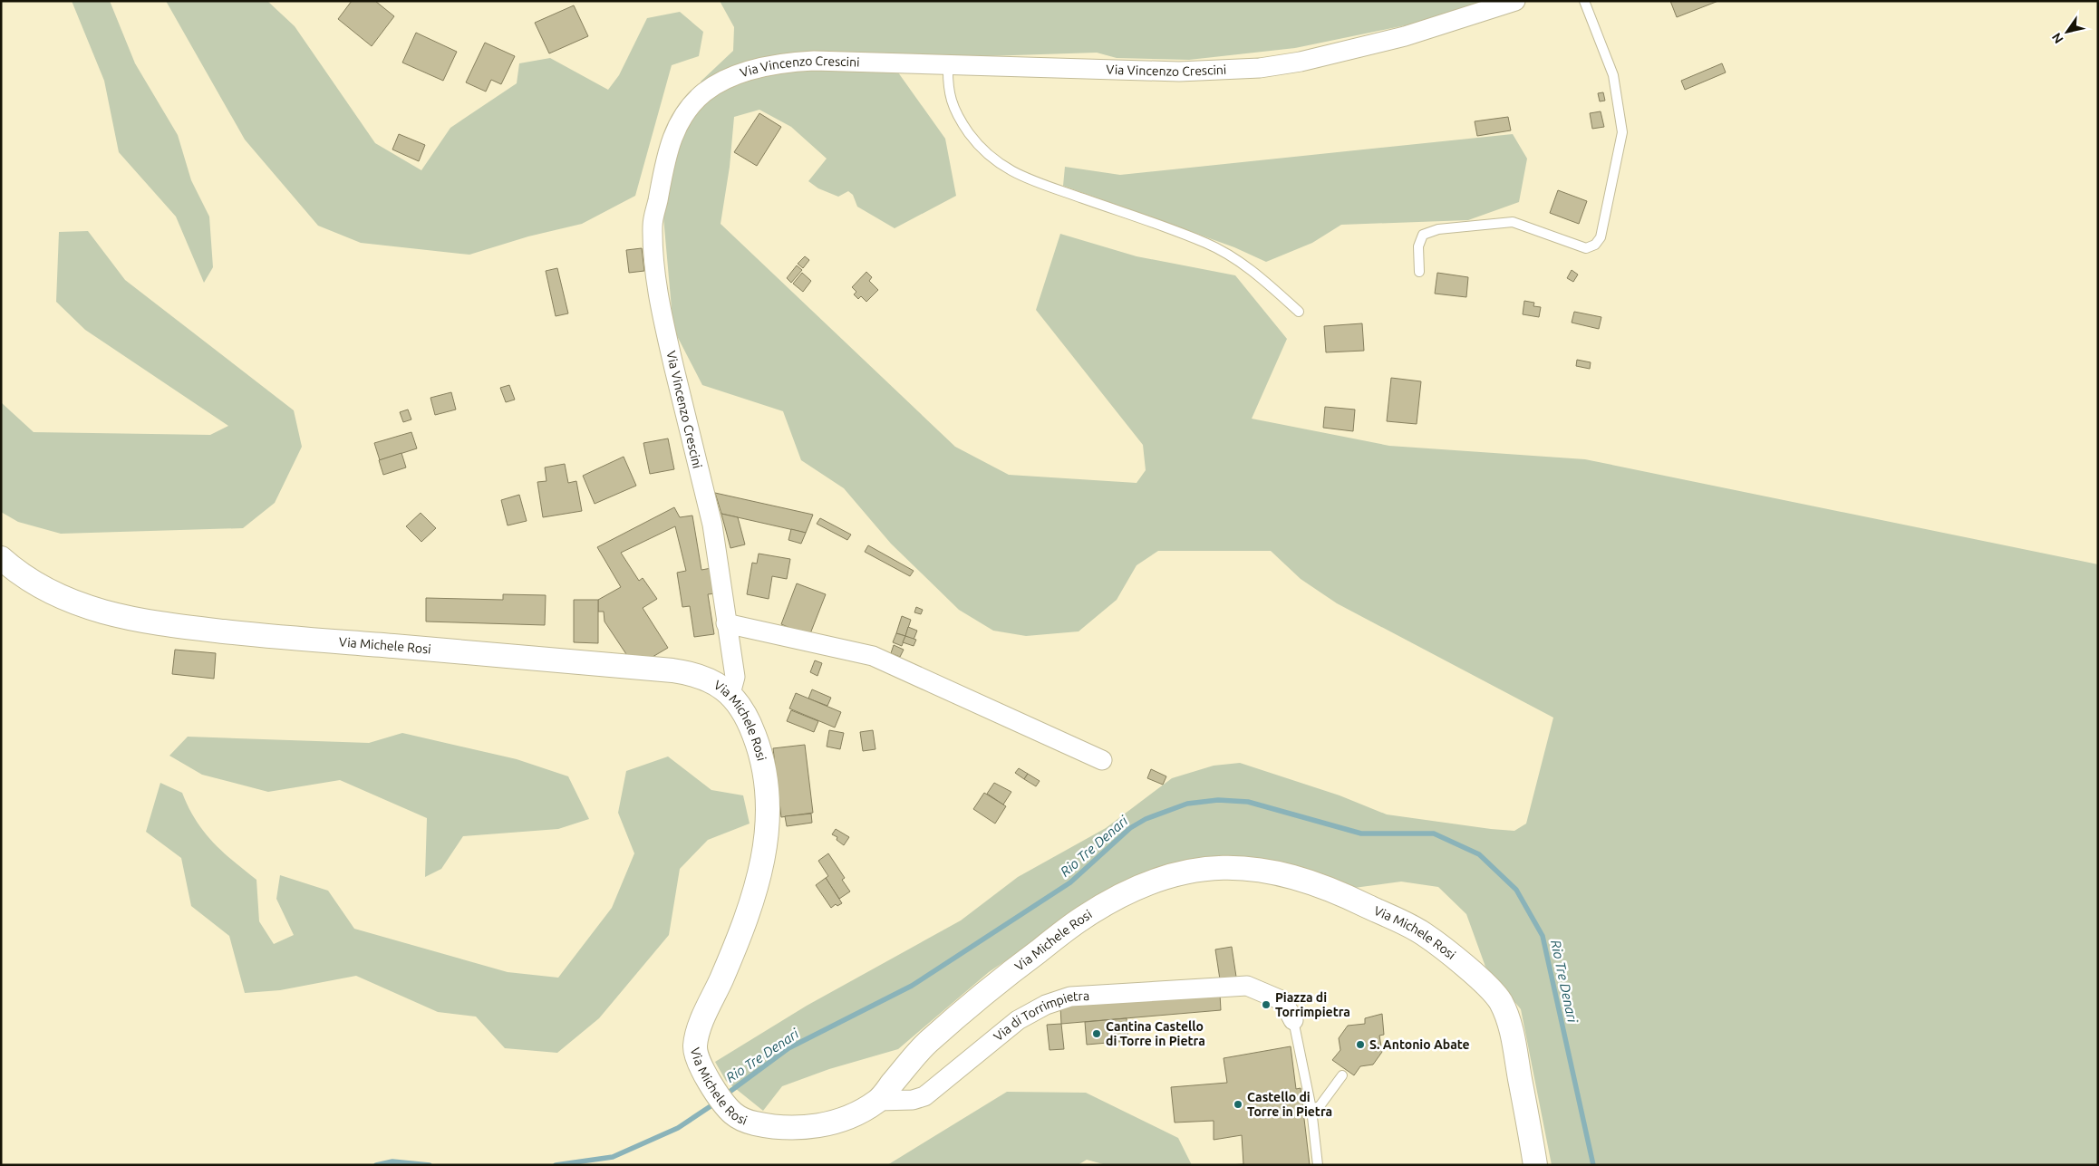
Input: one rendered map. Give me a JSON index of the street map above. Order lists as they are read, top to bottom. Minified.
{"streets":{"street":["Via Vincenzo Crescini","Via Michele Rosi","Via di Torrimpietra"]},"crossings":[["Via Vincenzo Crescini","Via Michele Rosi"],["Via Michele Rosi","Via di Torrimpietra"]],"water":["Rio Tre Denari"],"places":["Piazza di Torrimpietra","Cantina Castello di Torre in Pietra","S. Antonio Abate","Castello di Torre in Pietra"],"north":"bottom left"}
